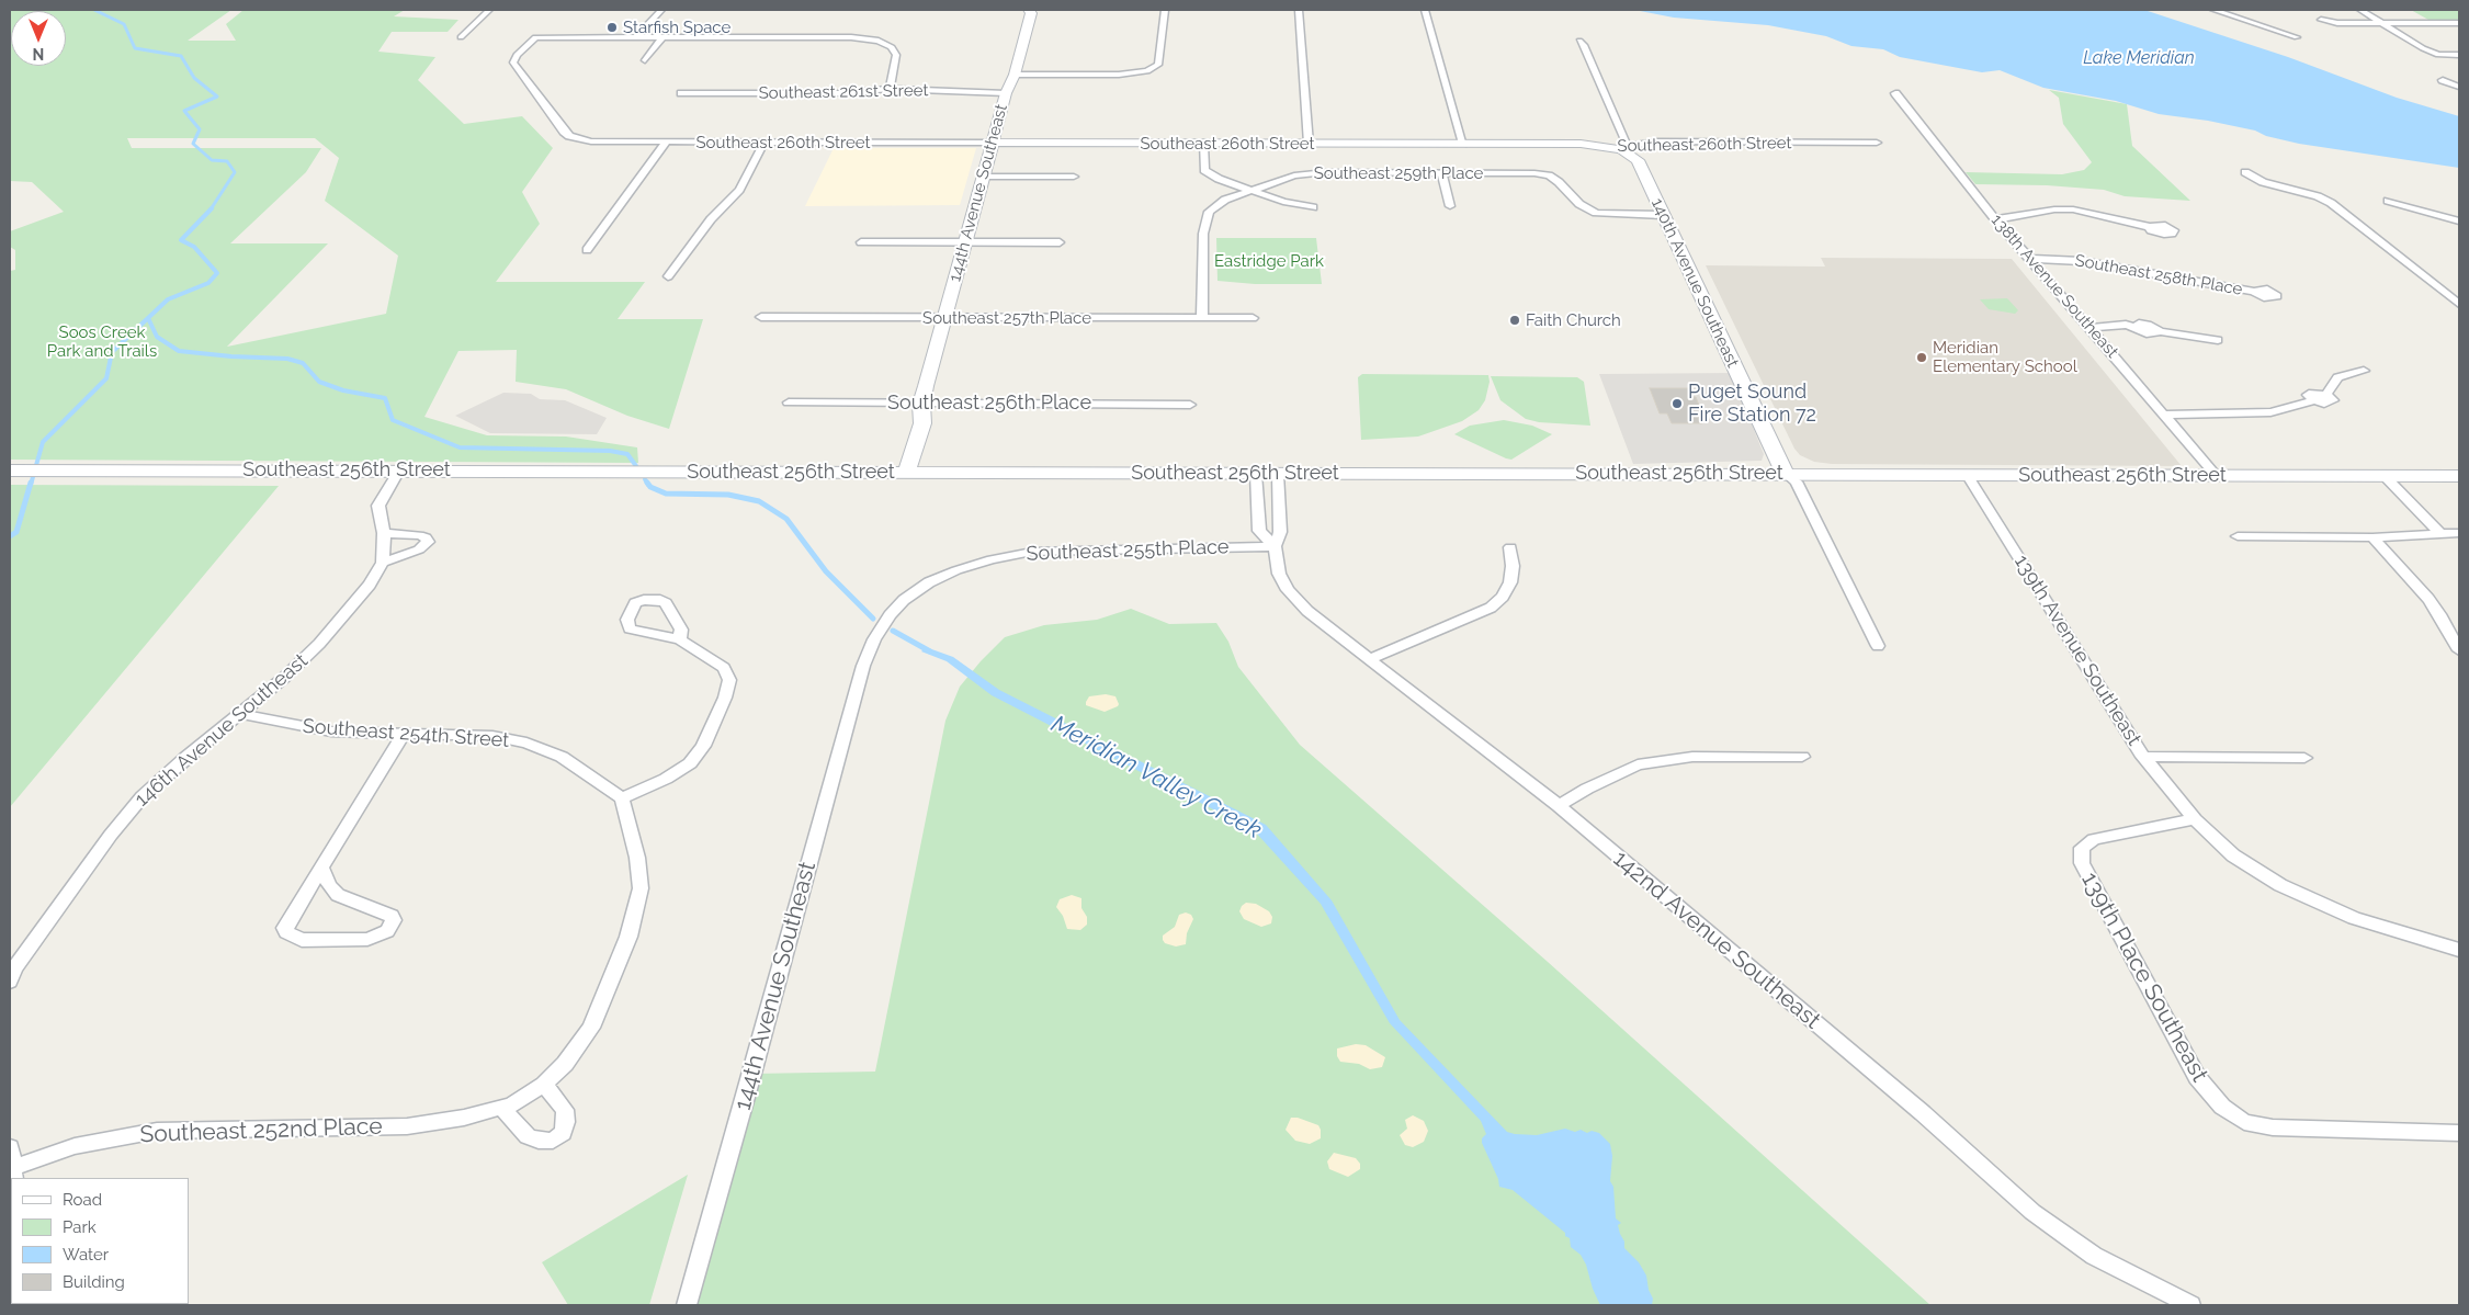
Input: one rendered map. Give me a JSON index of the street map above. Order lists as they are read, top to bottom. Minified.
{"streets":{"main road":["Southeast 256th Street"],"street":["Southeast 261st Street","Southeast 260th Street","Southeast 259th Place","144th Avenue Southeast","Southeast 258th Place","140th Avenue Southeast","138th Avenue Southeast","Southeast 257th Place","Southeast 256th Place","Southeast 255th Place","139th Avenue Southeast","146th Avenue Southeast","Southeast 254th Street","142nd Avenue Southeast","139th Place Southeast","Southeast 252nd Place"]},"crossings":[["Southeast 261st Street","144th Avenue Southeast"],["Southeast 260th Street","144th Avenue Southeast"],["Southeast 260th Street","140th Avenue Southeast"],["Southeast 259th Place","140th Avenue Southeast"],["Southeast 259th Place","Southeast 257th Place"],["144th Avenue Southeast","Southeast 257th Place"],["144th Avenue Southeast","Southeast 256th Place"],["144th Avenue Southeast","Southeast 256th Street"],["144th Avenue Southeast","Southeast 255th Place"],["Southeast 258th Place","138th Avenue Southeast"],["140th Avenue Southeast","Southeast 256th Street"],["138th Avenue Southeast","Southeast 256th Street"],["Southeast 256th Street","139th Avenue Southeast"],["Southeast 256th Street","146th Avenue Southeast"],["Southeast 256th Street","142nd Avenue Southeast"],["Southeast 255th Place","142nd Avenue Southeast"],["139th Avenue Southeast","139th Place Southeast"],["146th Avenue Southeast","Southeast 254th Street"]],"water":["Lake Meridian","Meridian Valley Creek"],"parks":["Eastridge Park","Soos Creek Park and Trails"],"places":["Starfish Space","Faith Church","Meridian Elementary School","Puget Sound Fire Station 72"],"legend":["Road","Park","Water","Building"],"north":"bottom"}
